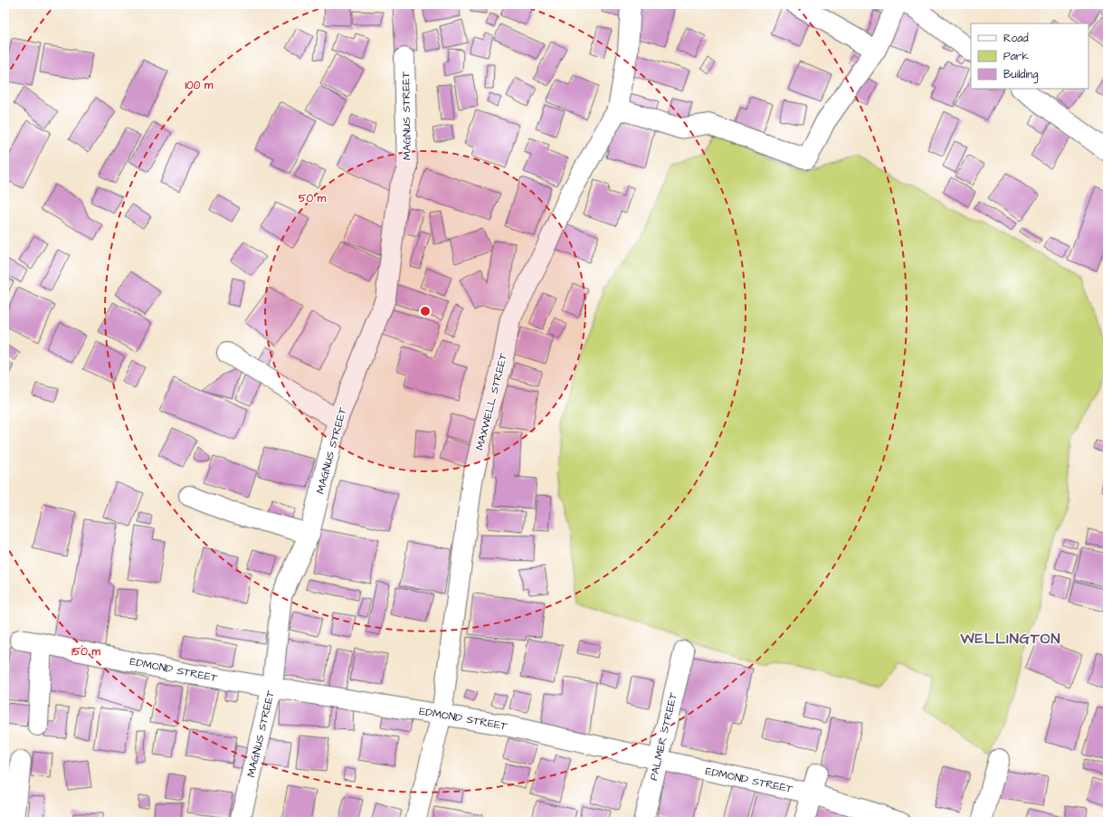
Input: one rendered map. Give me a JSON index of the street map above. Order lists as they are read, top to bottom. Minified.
{"streets":{"street":["MAGNUS STREET","MAXWELL STREET","EDMOND STREET","PALMER STREET"]},"crossings":[["MAGNUS STREET","EDMOND STREET"],["MAXWELL STREET","EDMOND STREET"],["EDMOND STREET","PALMER STREET"]],"districts":["WELLINGTON"],"legend":["Road","Park","Building"],"rings":["100 m","50 m","150 m"]}
